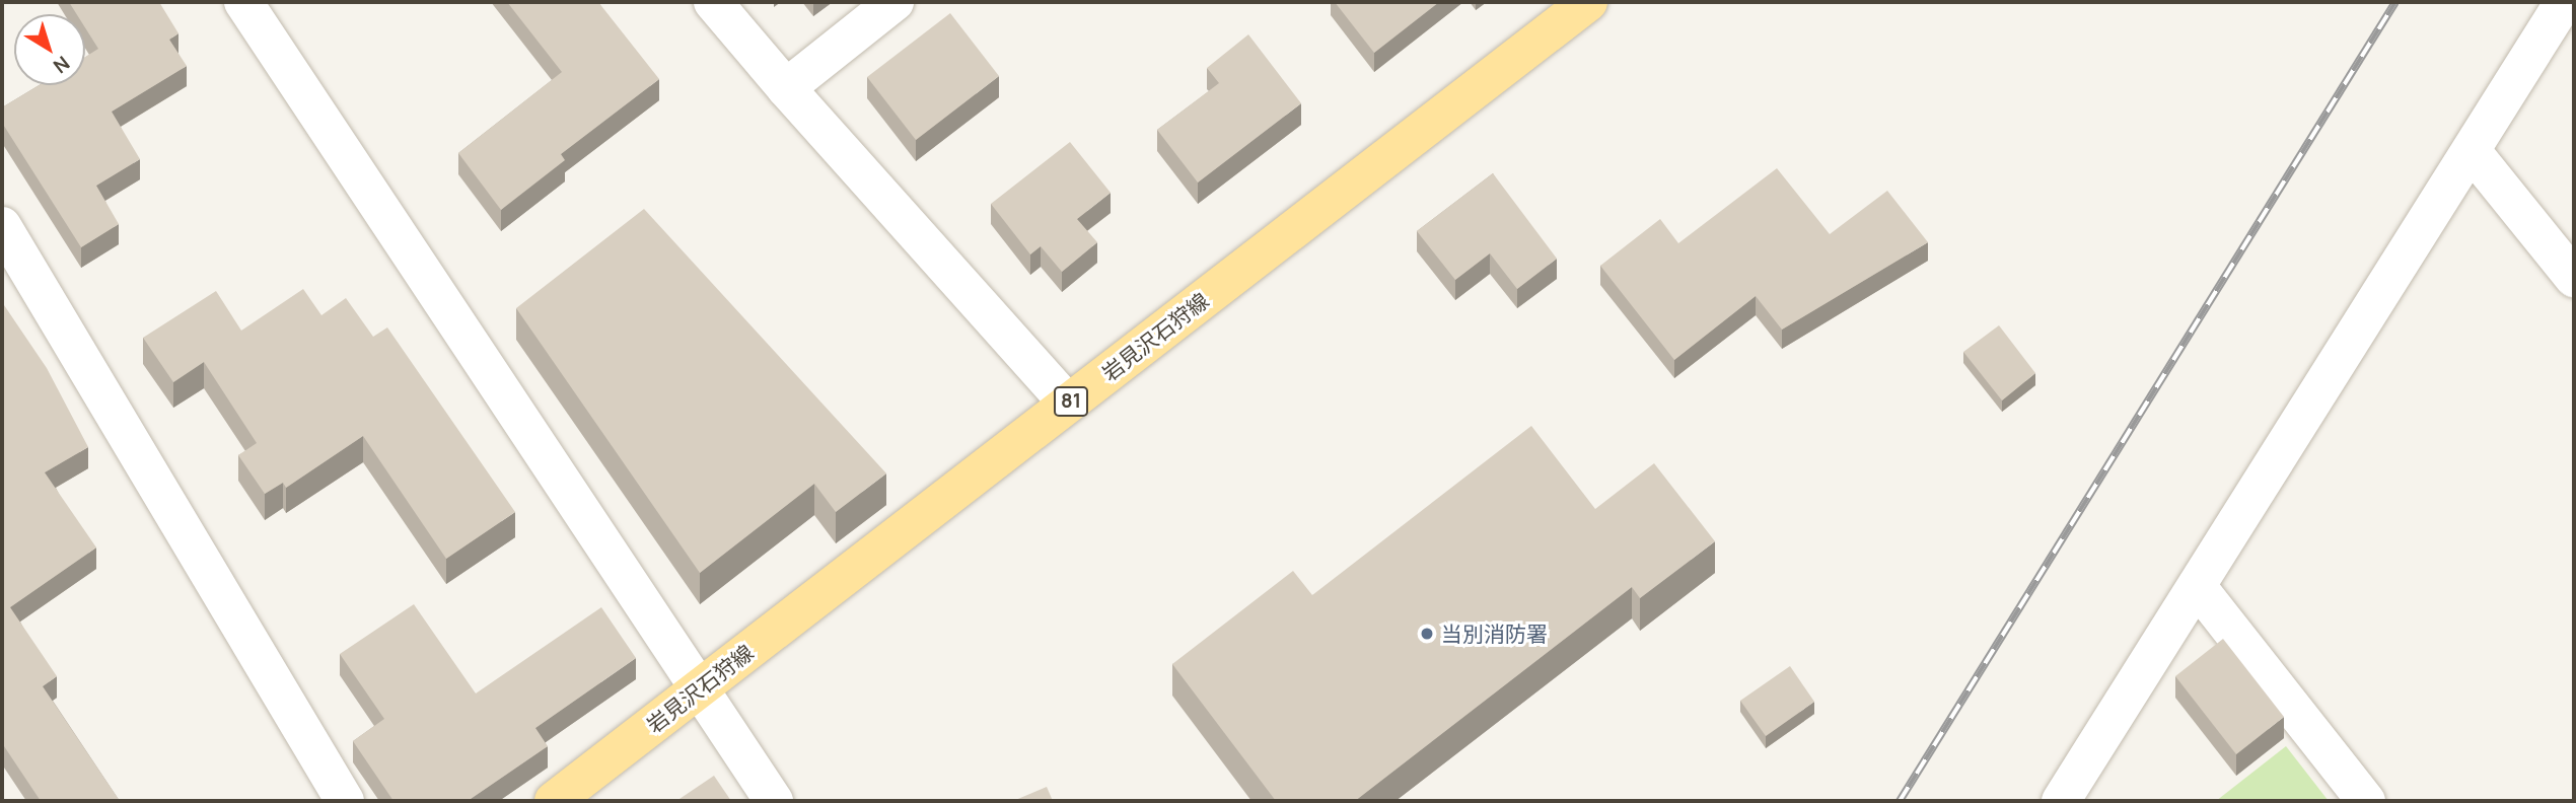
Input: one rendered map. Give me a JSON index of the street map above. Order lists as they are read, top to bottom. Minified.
{"streets":{"main road":["岩見沢石狩線","81"]},"places":["当別消防署"],"north":"bottom right"}
